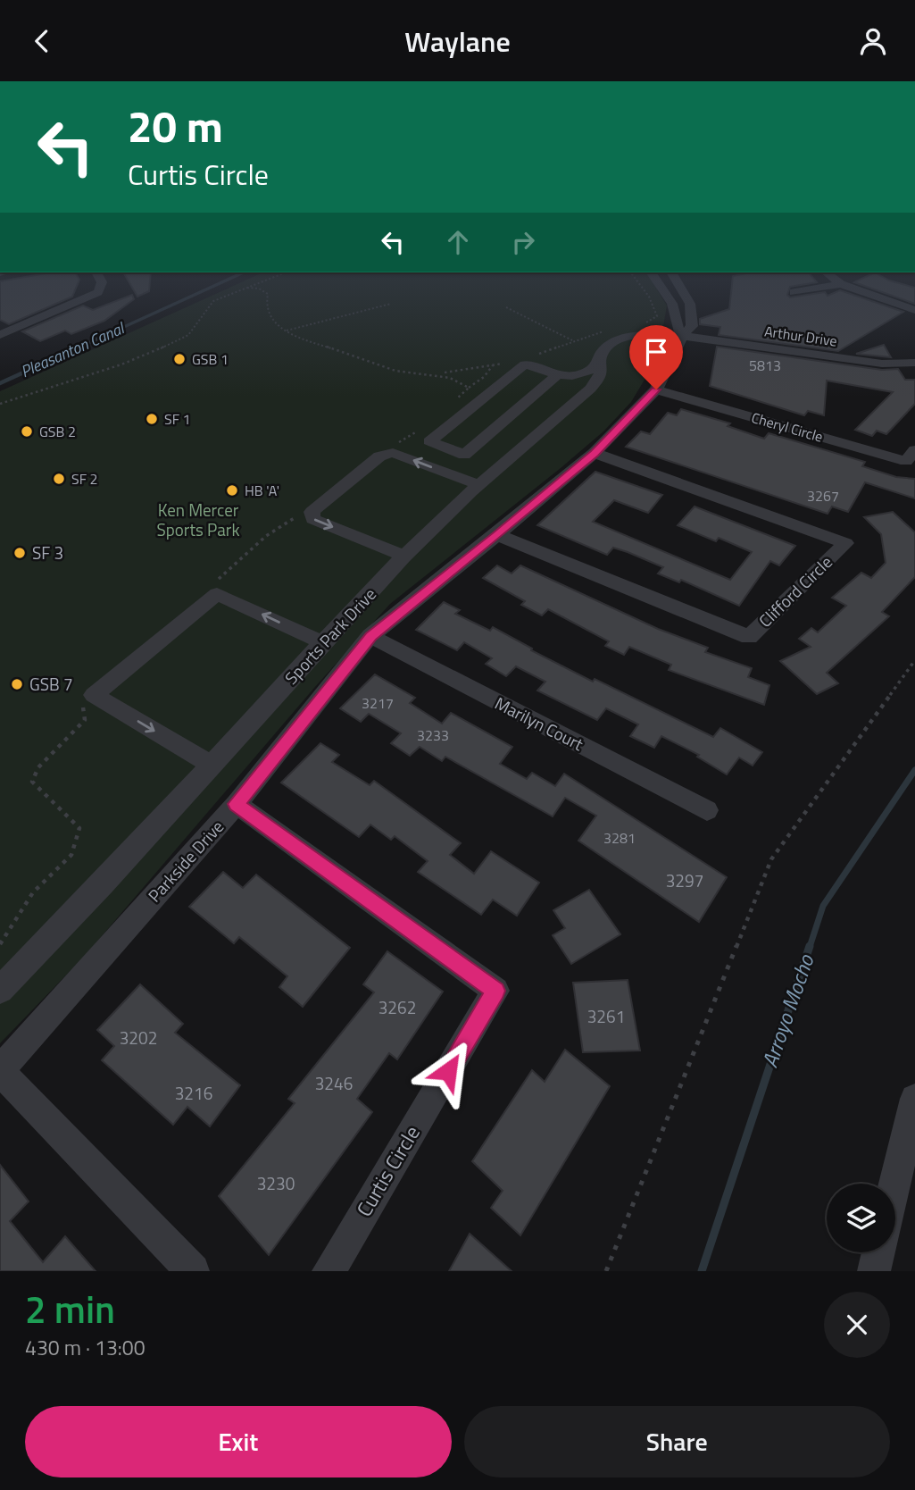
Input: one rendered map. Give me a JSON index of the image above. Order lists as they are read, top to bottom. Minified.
{"streets":{"street":["Arthur Drive","Cheryl Circle","Clifford Circle","Sports Park Drive","Marilyn Court","Parkside Drive","Curtis Circle"]},"crossings":[["Arthur Drive","Sports Park Drive"],["Arthur Drive","Parkside Drive"],["Cheryl Circle","Parkside Drive"],["Clifford Circle","Parkside Drive"],["Sports Park Drive","Parkside Drive"],["Marilyn Court","Parkside Drive"],["Parkside Drive","Curtis Circle"]],"water":["Pleasanton Canal","Arroyo Mocho"],"parks":["Ken Mercer Sports Park"],"places":["GSB 1","SF 1","GSB 2","SF 2","HB 'A'","SF 3","GSB 7"],"house_numbers":["5813","3267","3217","3233","3281","3297","3262","3261","3202","3246","3216","3230"],"page":{"header":"Waylane","turn":["20 m","Curtis Circle"],"heading":["2 min","430 m · 13:00"],"buttons":["Exit","Share"]}}
